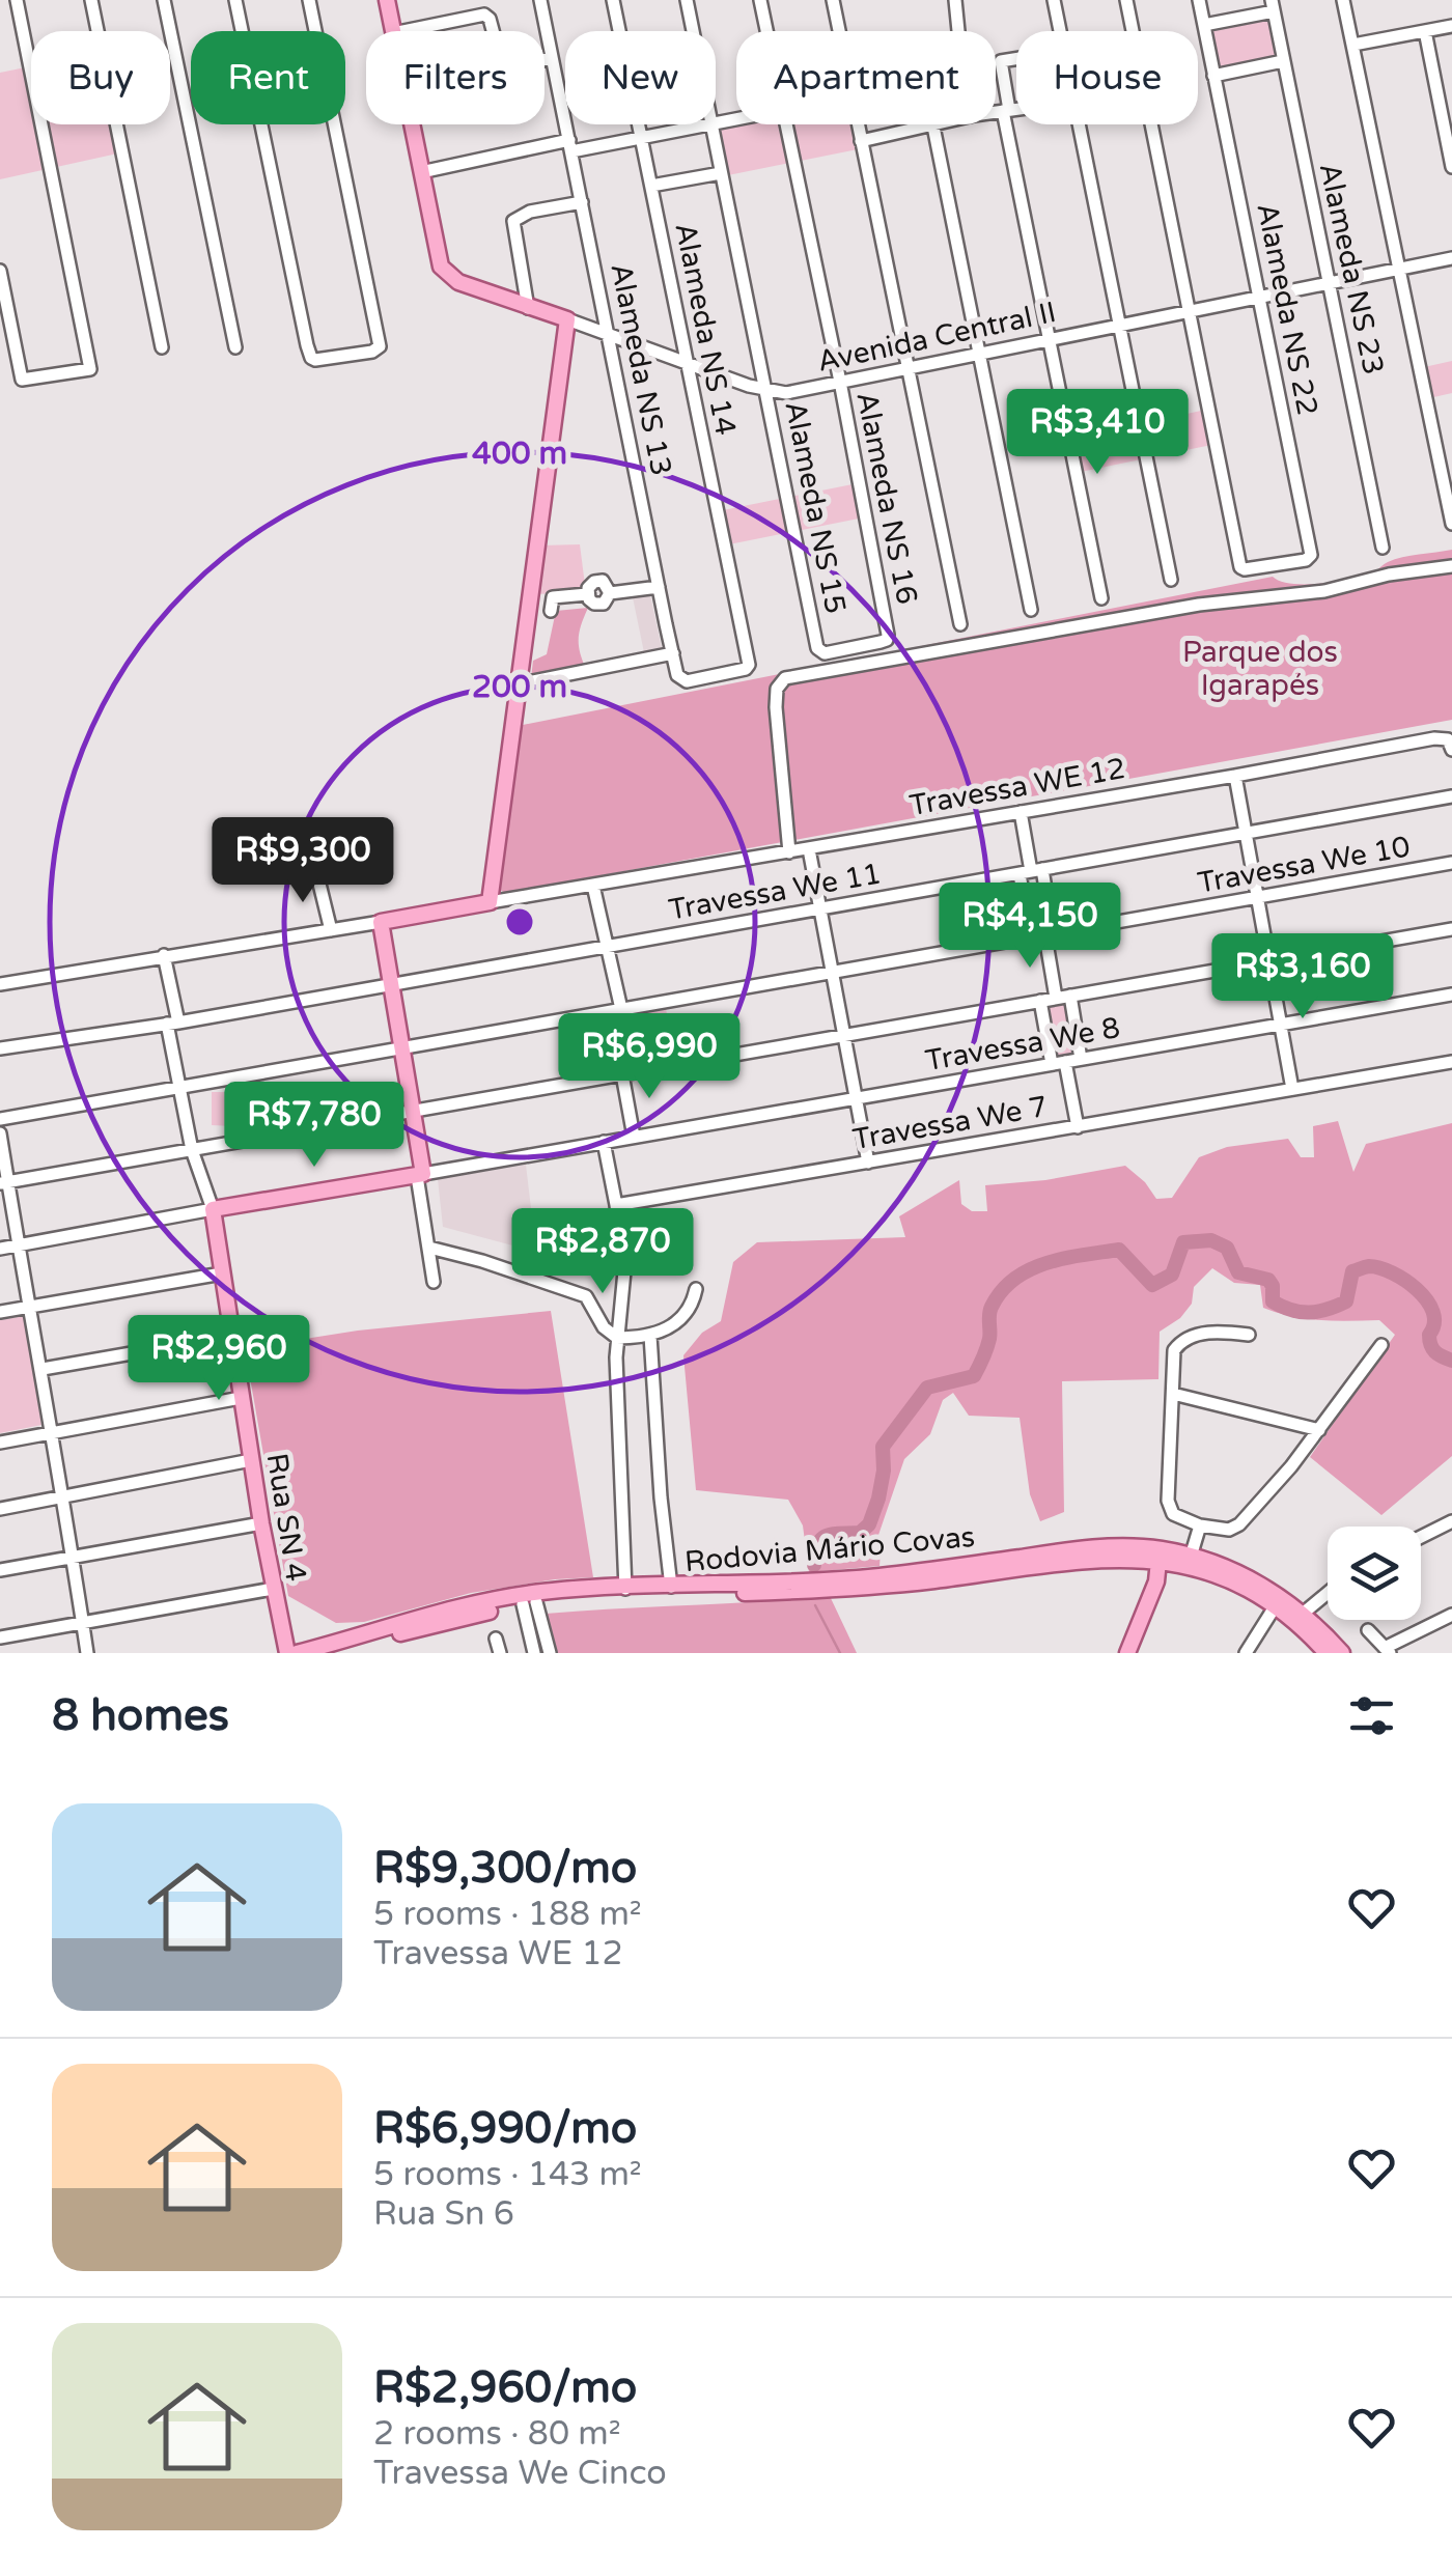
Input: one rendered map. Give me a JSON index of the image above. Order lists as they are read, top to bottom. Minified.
{"streets":{"main road":["Avenida Central II","Rua SN 4","Rodovia Mário Covas"],"street":["Alameda NS 23","Alameda NS 22","Alameda NS 14","Alameda NS 13","Alameda NS 16","Alameda NS 15","Travessa WE 12","Travessa We 10","Travessa We 11","Travessa We 8","Travessa We 7"]},"crossings":[["Alameda NS 23","Avenida Central II"],["Alameda NS 22","Avenida Central II"],["Alameda NS 14","Avenida Central II"],["Alameda NS 14","Alameda NS 13"],["Avenida Central II","Alameda NS 13"],["Avenida Central II","Alameda NS 16"],["Avenida Central II","Alameda NS 15"],["Alameda NS 16","Alameda NS 15"],["Travessa We 10","Rua SN 4"],["Travessa We 11","Rua SN 4"]],"parks":["Parque dos Igarapés"],"page":{"chip":["Buy","Rent","Filters","New","Apartment","House"],"price":["R$3,410","R$9,300","R$4,150","R$3,160","R$6,990","R$7,780","R$2,870","R$2,960"],"heading":"8 homes","list":[{"name":"R$9,300/mo","note":"5 rooms · 188 m² · Travessa WE 12"},{"name":"R$6,990/mo","note":"5 rooms · 143 m² · Rua Sn 6"},{"name":"R$2,960/mo","note":"2 rooms · 80 m² · Travessa We Cinco"}]},"rings":["400 m","200 m"]}
